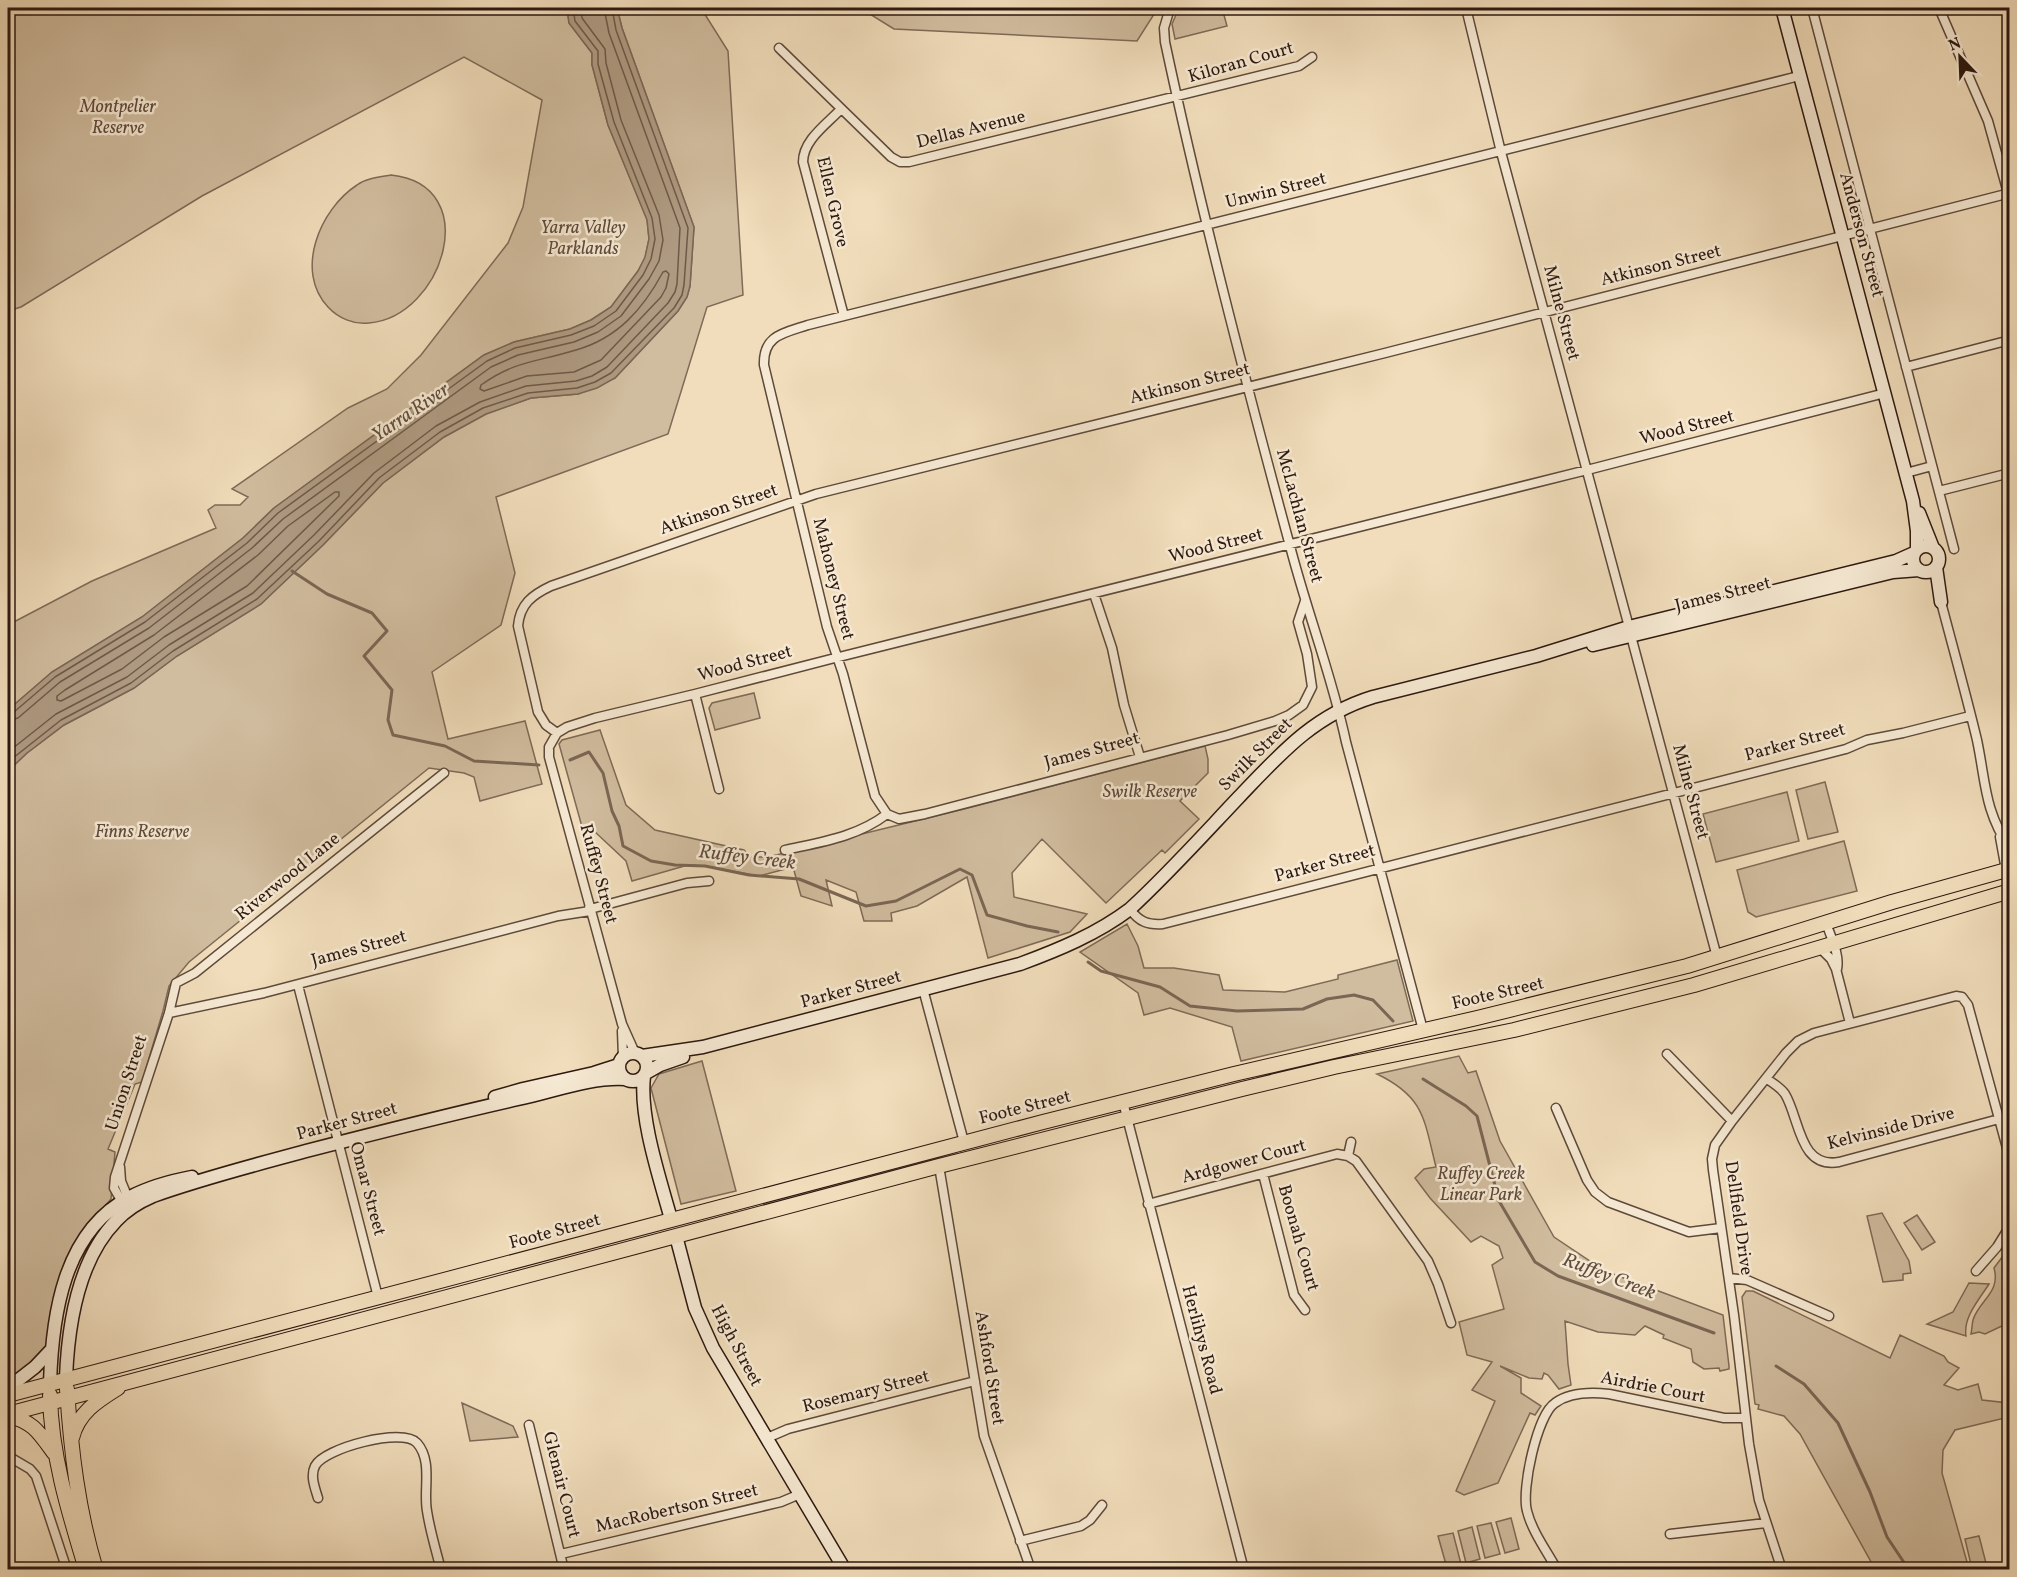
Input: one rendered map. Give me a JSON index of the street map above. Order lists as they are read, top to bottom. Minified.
{"streets":{"main road":["Anderson Street","James Street","Parker Street","Swilk Street","Foote Street","High Street"],"street":["Kiloran Court","Dellas Avenue","Unwin Street","Ellen Grove","Atkinson Street","Milne Street","Wood Street","McLachlan Street","Mahoney Street","Ruffey Street","Riverwood Lane","Union Street","Kelvinside Drive","Ardgower Court","Omar Street","Dellfield Drive","Boonah Court","Herlihys Road","Ashford Street","Airdrie Court","Rosemary Street","Glenair Court","MacRobertson Street"]},"crossings":[["Kiloran Court","Dellas Avenue"],["Kiloran Court","McLachlan Street"],["Dellas Avenue","Ellen Grove"],["Dellas Avenue","McLachlan Street"],["Unwin Street","Ellen Grove"],["Unwin Street","Anderson Street"],["Unwin Street","Milne Street"],["Unwin Street","McLachlan Street"],["Unwin Street","Mahoney Street"],["Anderson Street","Atkinson Street"],["Anderson Street","Wood Street"],["Anderson Street","James Street"],["Atkinson Street","Milne Street"],["Atkinson Street","Wood Street"],["Atkinson Street","McLachlan Street"],["Atkinson Street","Mahoney Street"],["Atkinson Street","Ruffey Street"],["Milne Street","Wood Street"],["Milne Street","James Street"],["Milne Street","Parker Street"],["Milne Street","Foote Street"],["Wood Street","McLachlan Street"],["Wood Street","Mahoney Street"],["Wood Street","Ruffey Street"],["McLachlan Street","James Street"],["McLachlan Street","Parker Street"],["McLachlan Street","Swilk Street"],["McLachlan Street","Foote Street"],["Mahoney Street","James Street"],["James Street","Swilk Street"],["James Street","Ruffey Street"],["James Street","Riverwood Lane"],["James Street","Union Street"],["James Street","Omar Street"],["Parker Street","Swilk Street"],["Parker Street","Ruffey Street"],["Parker Street","Union Street"],["Parker Street","Omar Street"],["Parker Street","High Street"],["Ruffey Street","High Street"],["Riverwood Lane","Union Street"],["Foote Street","Omar Street"],["Foote Street","Herlihys Road"],["Foote Street","High Street"],["Foote Street","Ashford Street"],["Kelvinside Drive","Dellfield Drive"],["Ardgower Court","Boonah Court"],["Ardgower Court","Herlihys Road"],["Dellfield Drive","Airdrie Court"],["High Street","Rosemary Street"],["High Street","MacRobertson Street"],["Ashford Street","Rosemary Street"],["Glenair Court","MacRobertson Street"]],"water":["Yarra River","Ruffey Creek"],"parks":["Montpelier Reserve","Yarra Valley Parklands","Swilk Reserve","Finns Reserve","Ruffey Creek Linear Park"],"north":"top left"}
